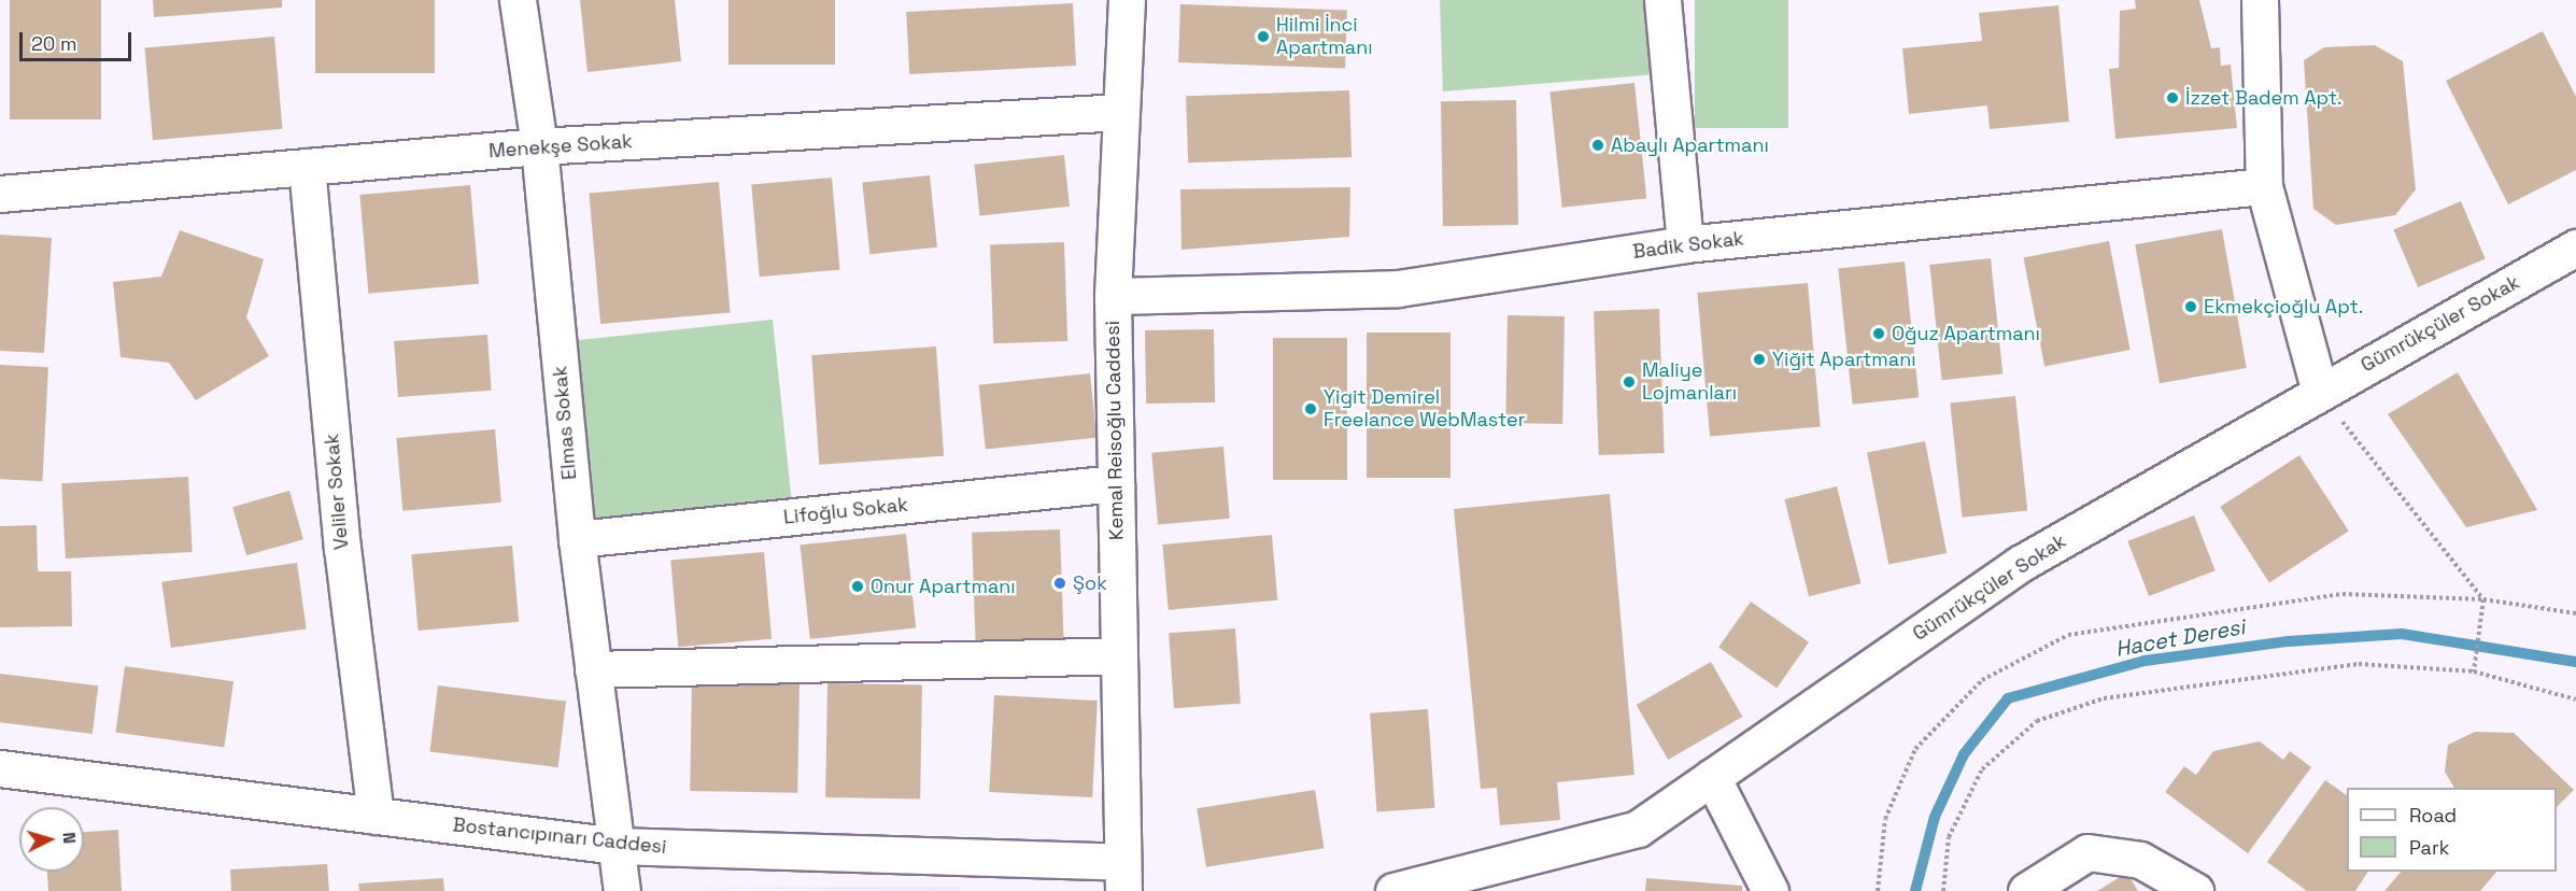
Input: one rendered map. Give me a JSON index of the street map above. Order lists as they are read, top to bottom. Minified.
{"streets":{"street":["Menekşe Sokak","Badik Sokak","Gümrükçüler Sokak","Elmas Sokak","Kemal Reisoğlu Caddesi","Veliler Sokak","Lifoğlu Sokak","Bostancıpınarı Caddesi"]},"crossings":[["Menekşe Sokak","Elmas Sokak"],["Menekşe Sokak","Kemal Reisoğlu Caddesi"],["Menekşe Sokak","Veliler Sokak"],["Badik Sokak","Kemal Reisoğlu Caddesi"],["Elmas Sokak","Lifoğlu Sokak"],["Elmas Sokak","Bostancıpınarı Caddesi"],["Kemal Reisoğlu Caddesi","Lifoğlu Sokak"],["Kemal Reisoğlu Caddesi","Bostancıpınarı Caddesi"],["Veliler Sokak","Bostancıpınarı Caddesi"]],"water":["Hacet Deresi"],"places":["Hilmi İnci Apartmanı","İzzet Badem Apt.","Abaylı Apartmanı","Ekmekçioğlu Apt.","Oğuz Apartmanı","Yiğit Apartmanı","Maliye Lojmanları","Yigit Demirel Freelance WebMaster","Şok","Onur Apartmanı"],"legend":["Road","Park"],"scale_bar":"20 m","north":"right"}
